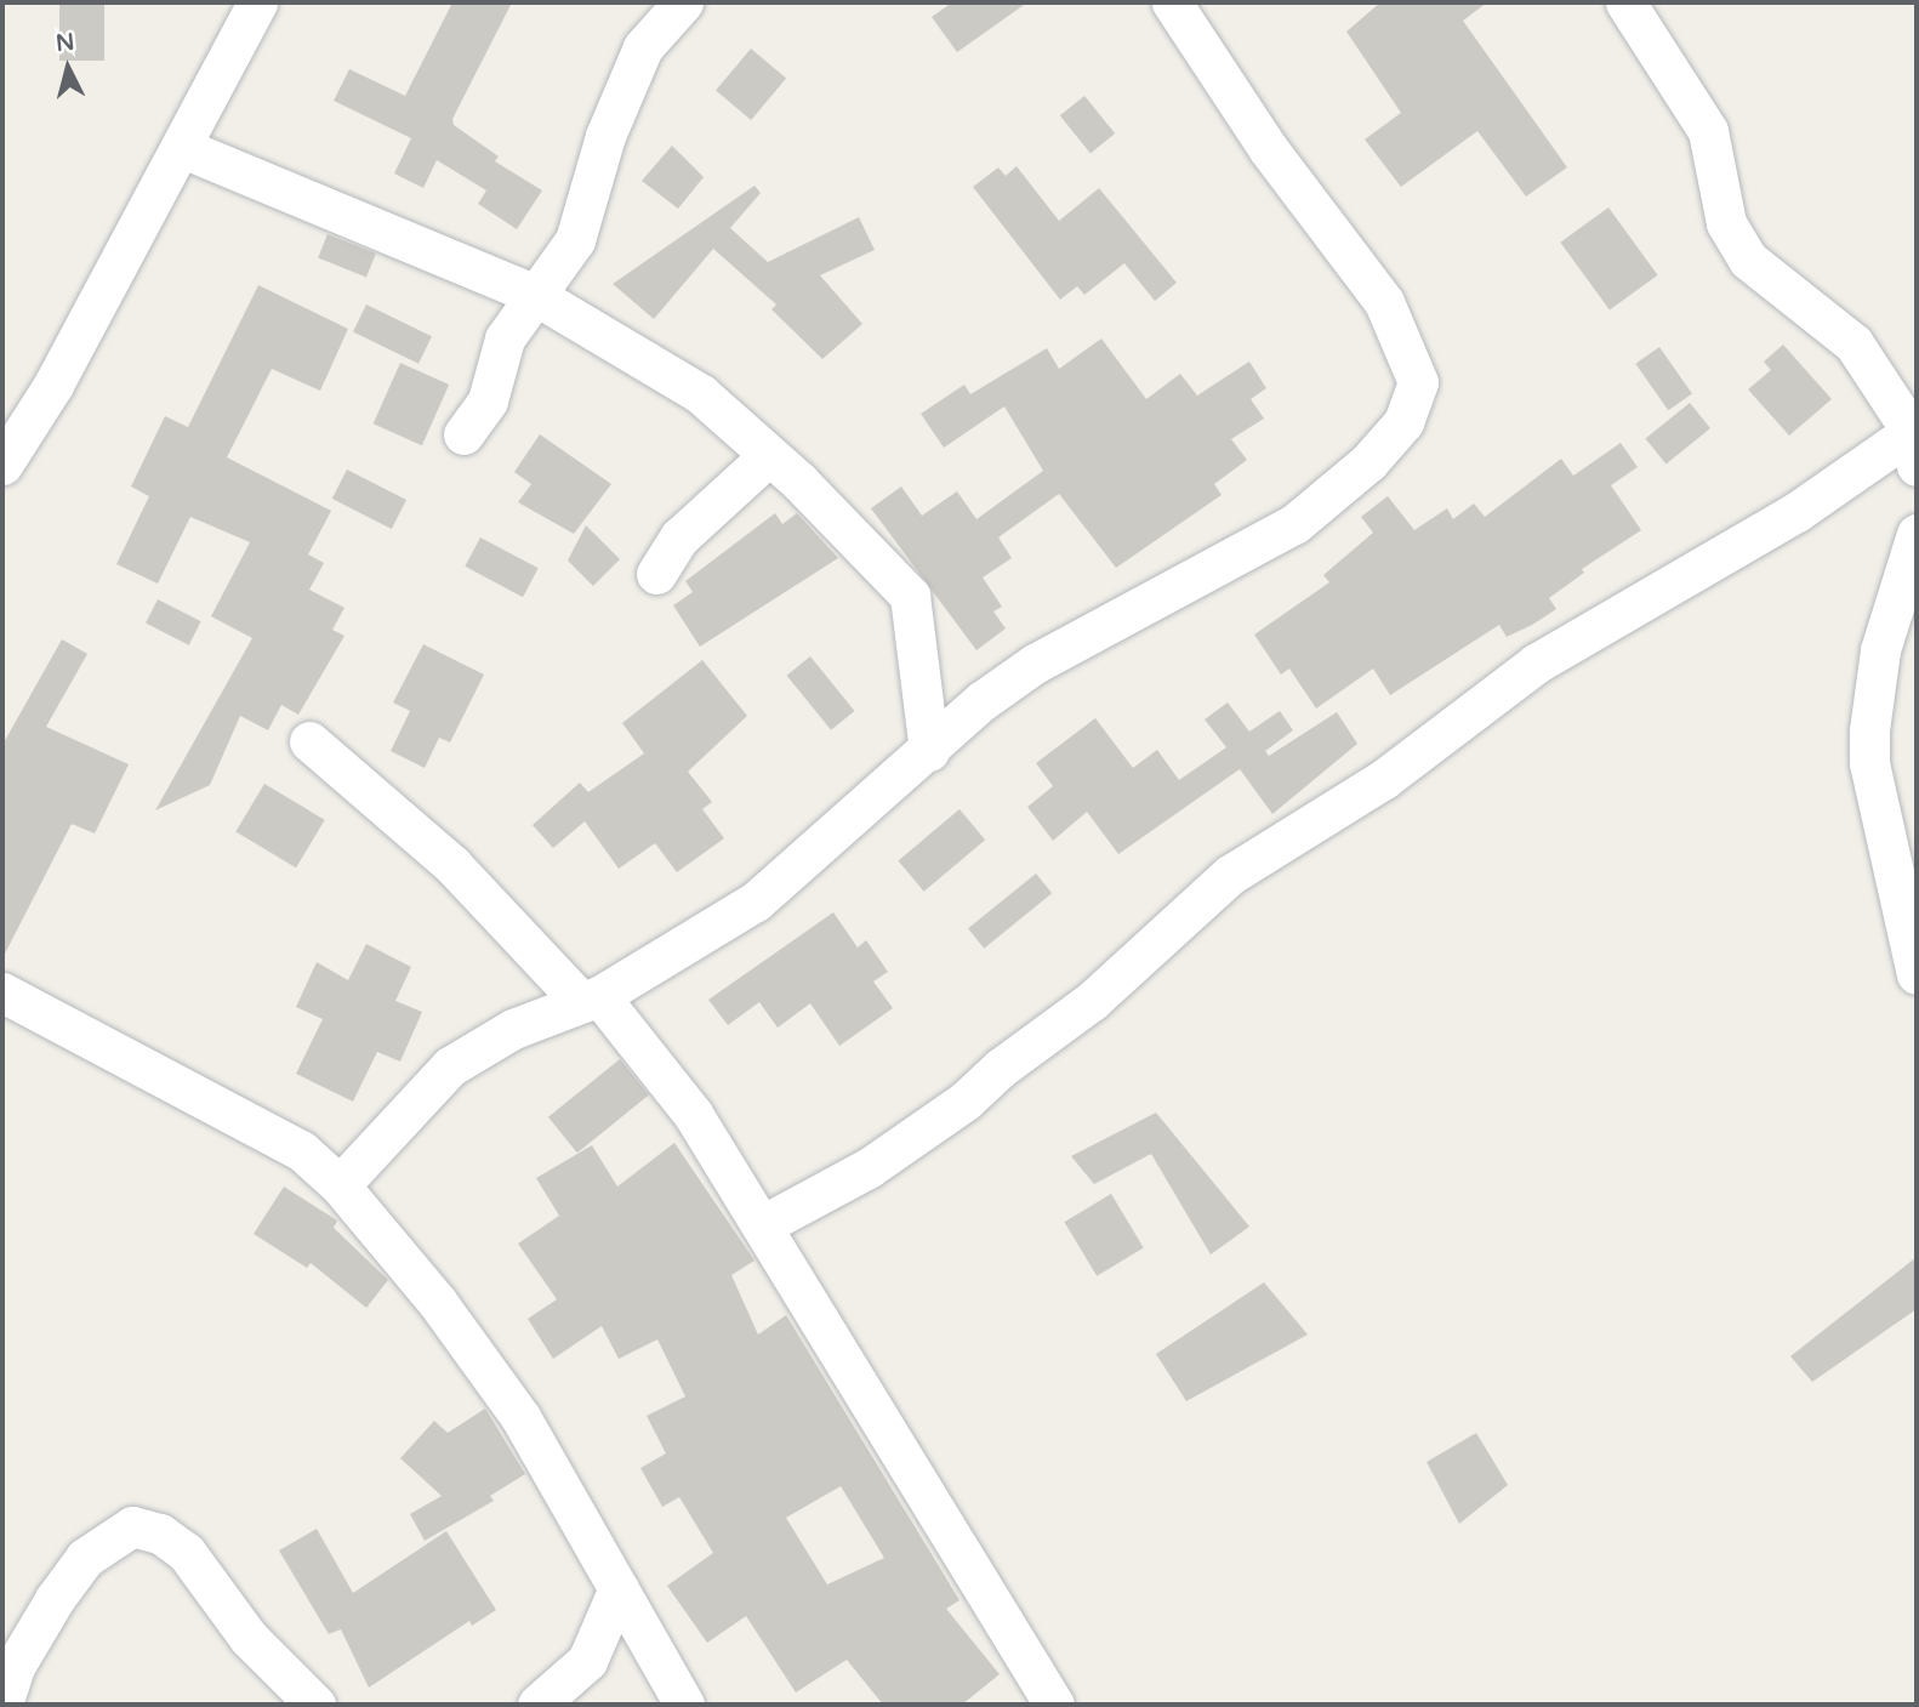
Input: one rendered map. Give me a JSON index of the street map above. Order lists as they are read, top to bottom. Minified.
{"north":"top"}
